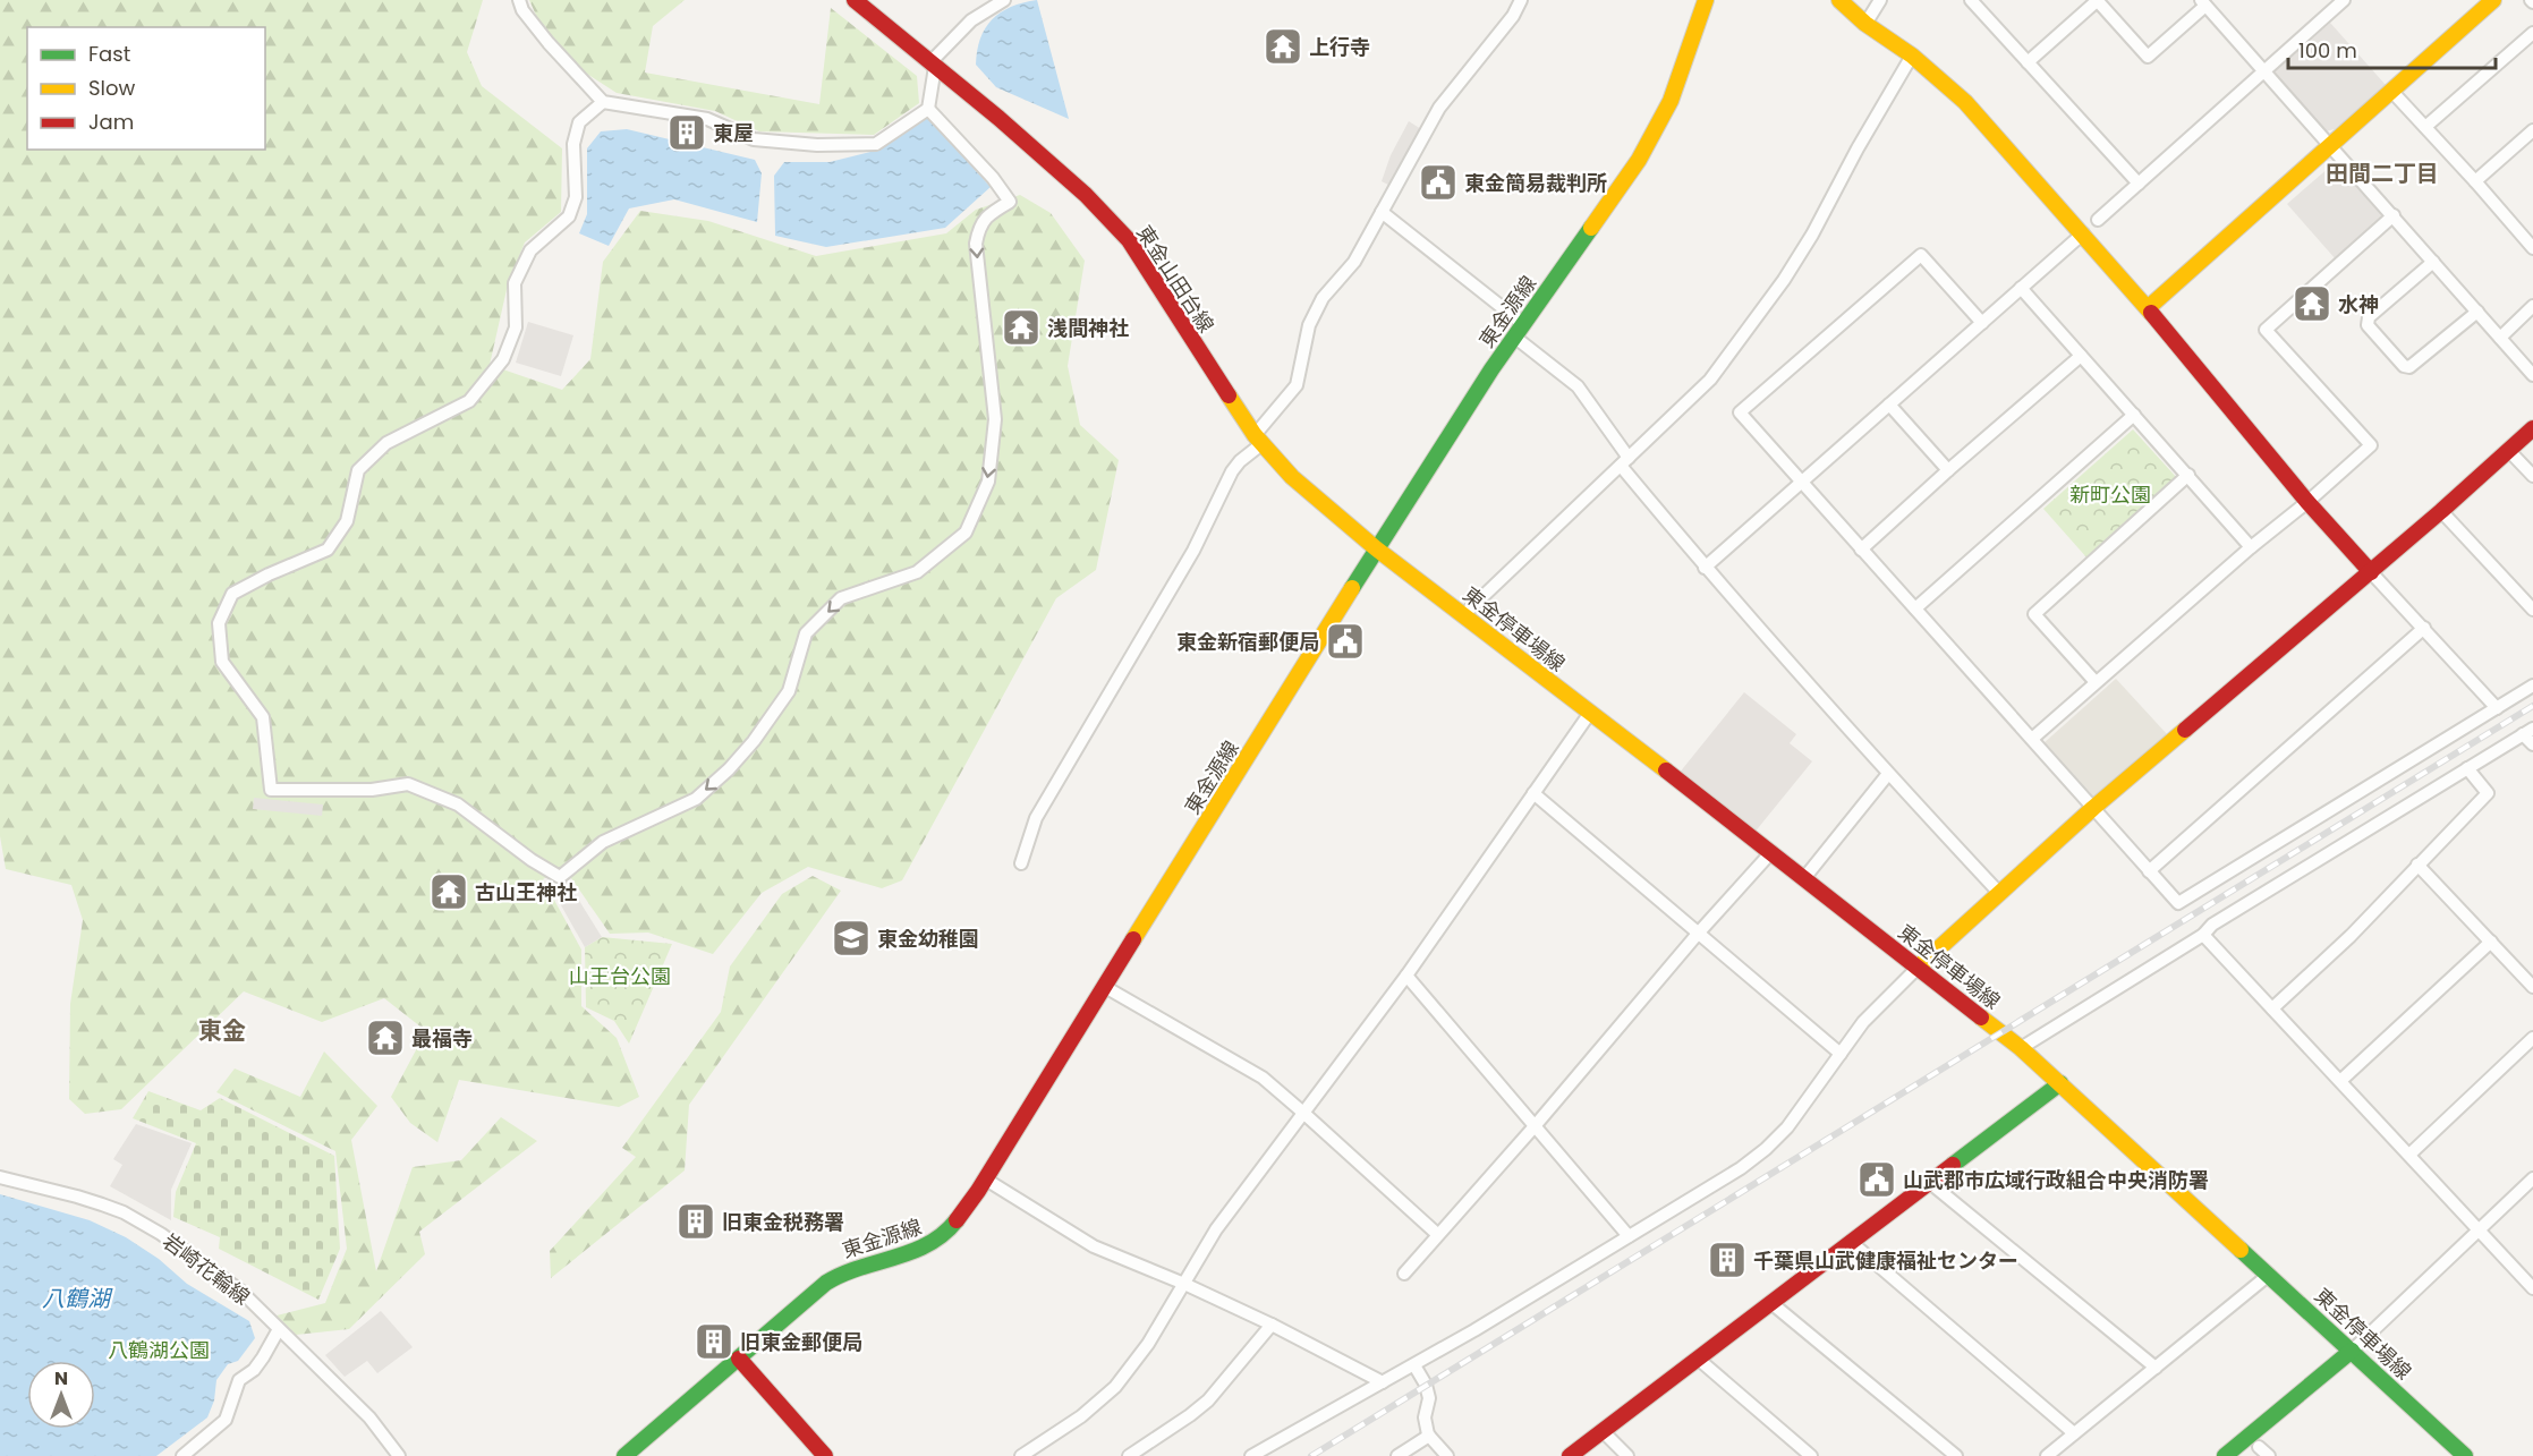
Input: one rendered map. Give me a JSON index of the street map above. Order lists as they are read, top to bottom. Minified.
{"streets":{"main road":["東金山田台線","東金源線","東金停車場線"],"street":["岩崎花輪線"]},"crossings":[["東金山田台線","東金源線"],["東金山田台線","東金停車場線"],["東金源線","東金停車場線"]],"districts":["田間二丁目","東金"],"water":["八鶴湖"],"parks":["新町公園","山王台公園","八鶴湖公園"],"places":{"temple":["上行寺","水神","浅間神社","古山王神社","最福寺"],"building":["東屋","旧東金税務署","千葉県山武健康福祉センター","旧東金郵便局"],"public building":["東金簡易裁判所","東金新宿郵便局","山武郡市広域行政組合中央消防署"],"school or university":["東金幼稚園"]},"legend":["Fast","Slow","Jam"],"scale_bar":"100 m","north":"top"}
